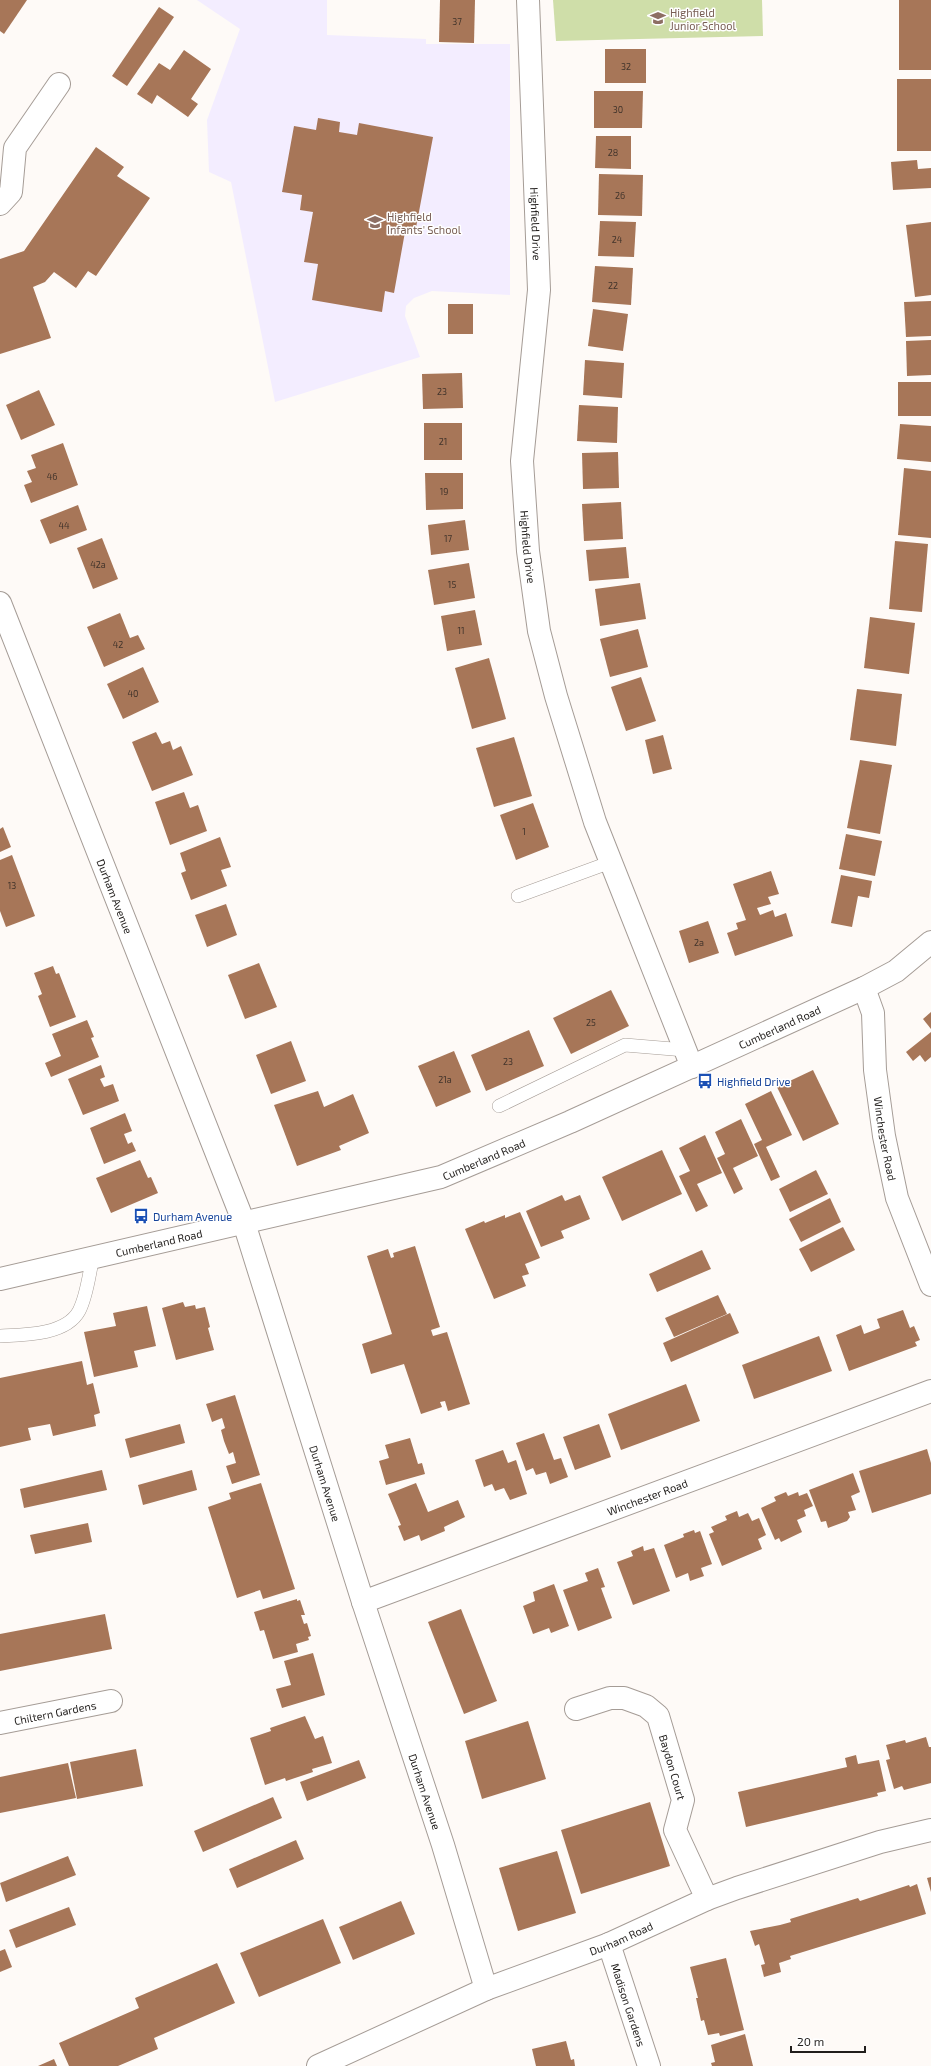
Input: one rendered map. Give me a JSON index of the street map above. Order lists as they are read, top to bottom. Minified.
{"streets":{"street":["Highfield Drive","Durham Avenue","Cumberland Road","Winchester Road","Chiltern Gardens","Baydon Court","Durham Road","Madison Gardens"]},"crossings":[["Highfield Drive","Cumberland Road"],["Durham Avenue","Cumberland Road"],["Durham Avenue","Winchester Road"],["Durham Avenue","Durham Road"],["Cumberland Road","Winchester Road"],["Baydon Court","Durham Road"],["Durham Road","Madison Gardens"]],"places":{"school or university":["Highfield Junior School","Highfield Infants' School"],"bus stop":["Highfield Drive","Durham Avenue"]},"house_numbers":["37","32","30","28","26","24","22","23","21","46","19","44","17","42a","15","11","42","40","1","13","2a","25","23","21a"],"scale_bar":"20 m"}
